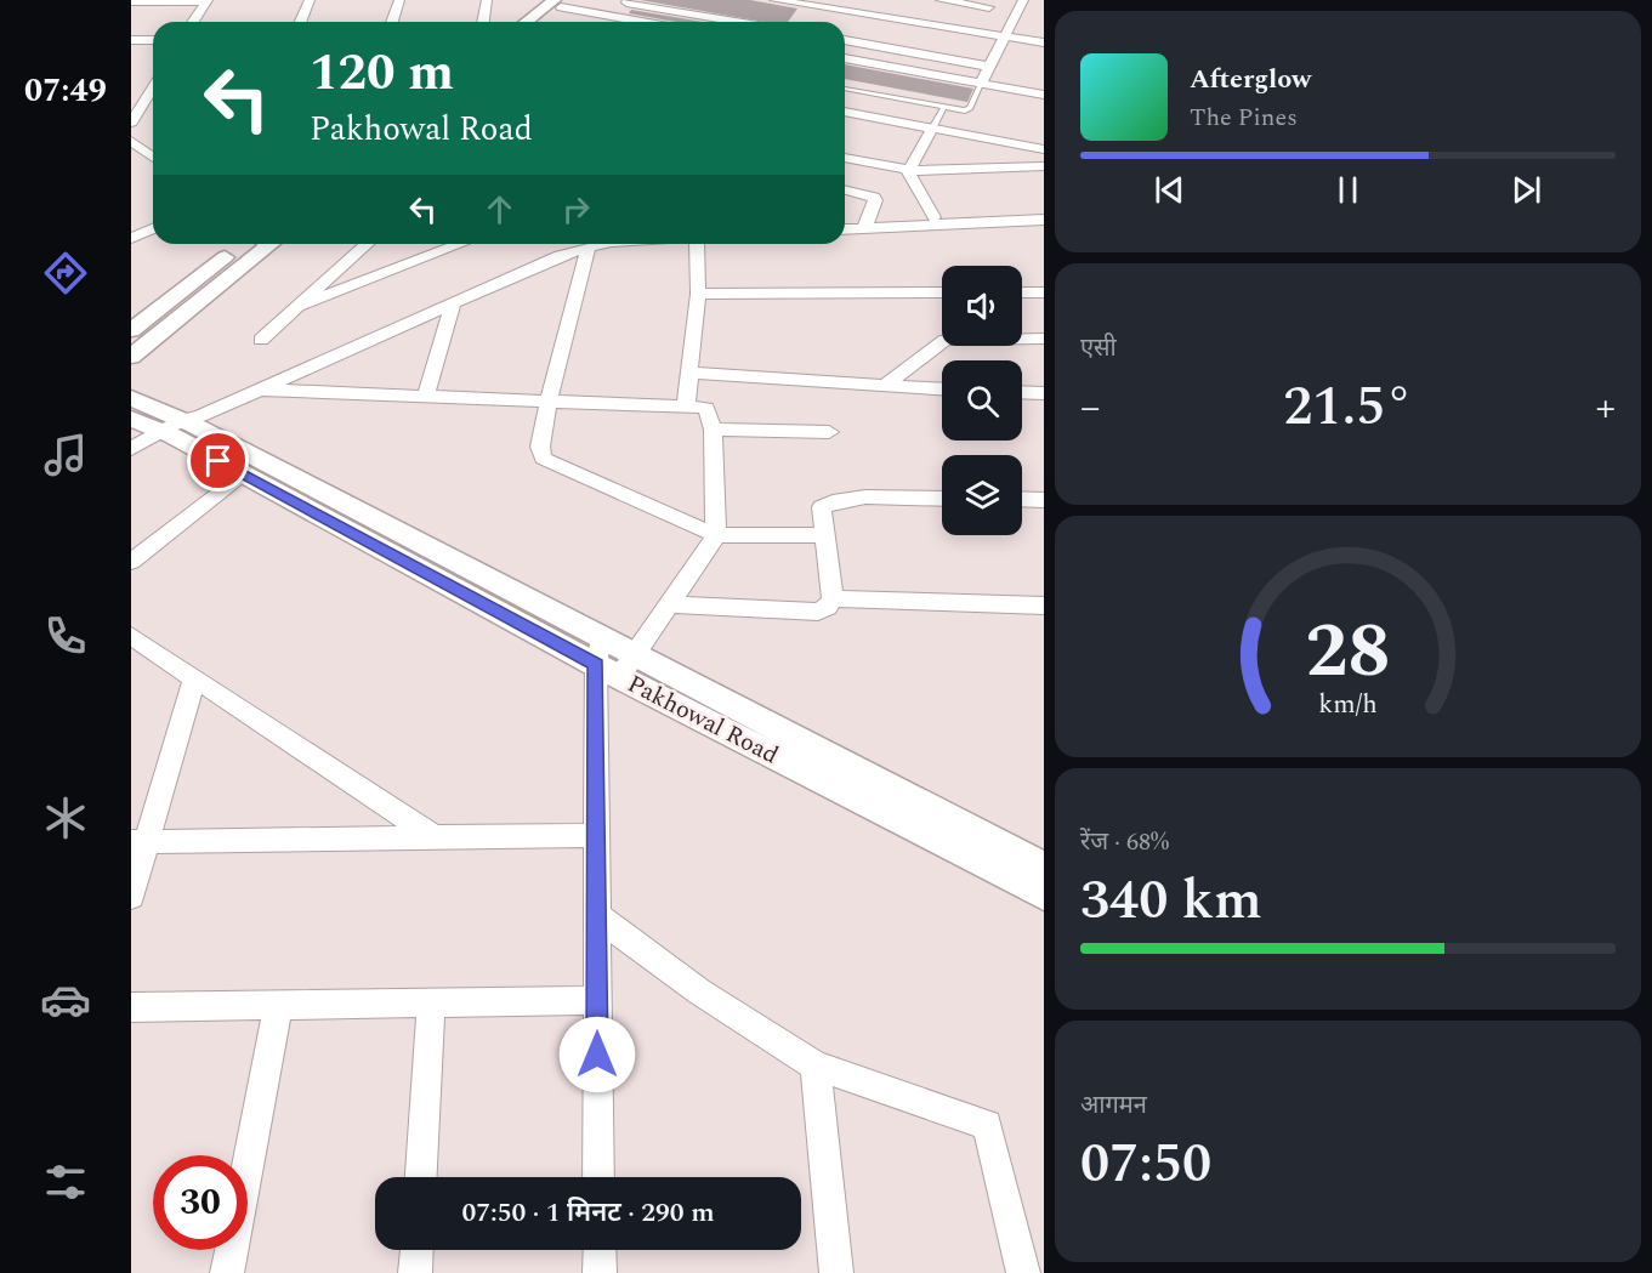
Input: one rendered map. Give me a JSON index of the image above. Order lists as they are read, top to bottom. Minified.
{"streets":{"street":["Pakhowal Road"]},"page":{"tabs":"07:49","turn":["120 m","Pakhowal Road"],"song":["Afterglow","The Pines"],"tile":["एसी",["रेंज · 68%","340 km"],["आगमन","07:50"]],"heat":["−","21.5°","+"],"limit":"30","trip":"07:50 · 1 मिनट · 290 m","gauge":["28","km/h"]}}
